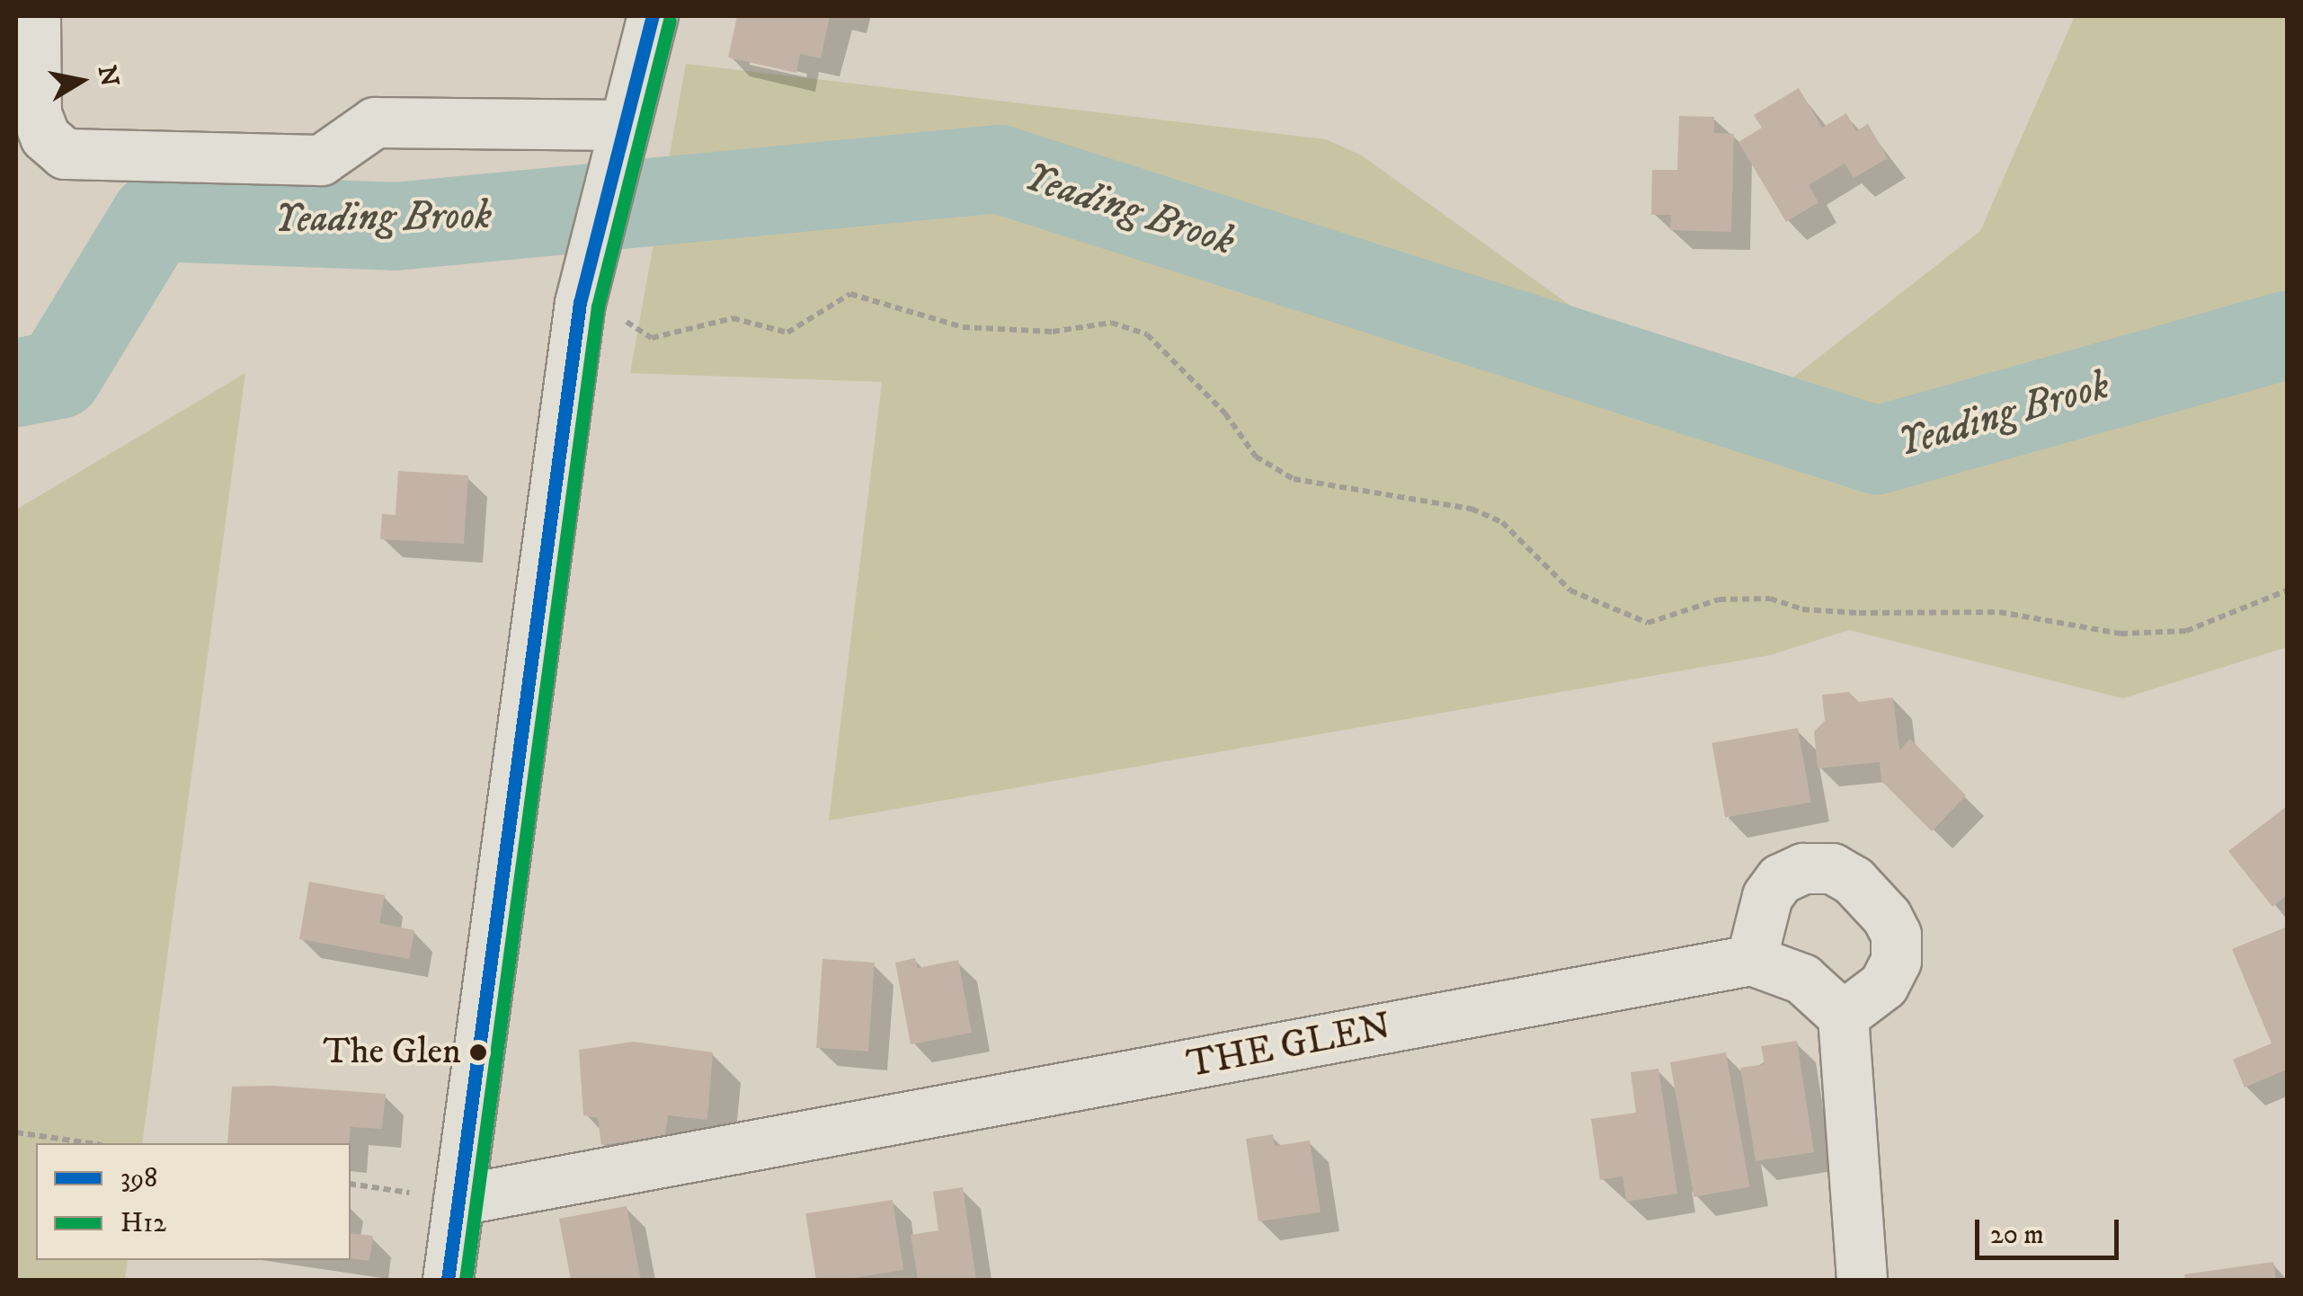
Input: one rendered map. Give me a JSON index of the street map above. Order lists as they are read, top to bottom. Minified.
{"streets":{"street":["THE GLEN"]},"water":["Yeading Brook"],"places":["The Glen"],"lines":["transit line 398","transit line H12"],"legend":["398","H12"],"scale_bar":"20 m","north":"right"}
